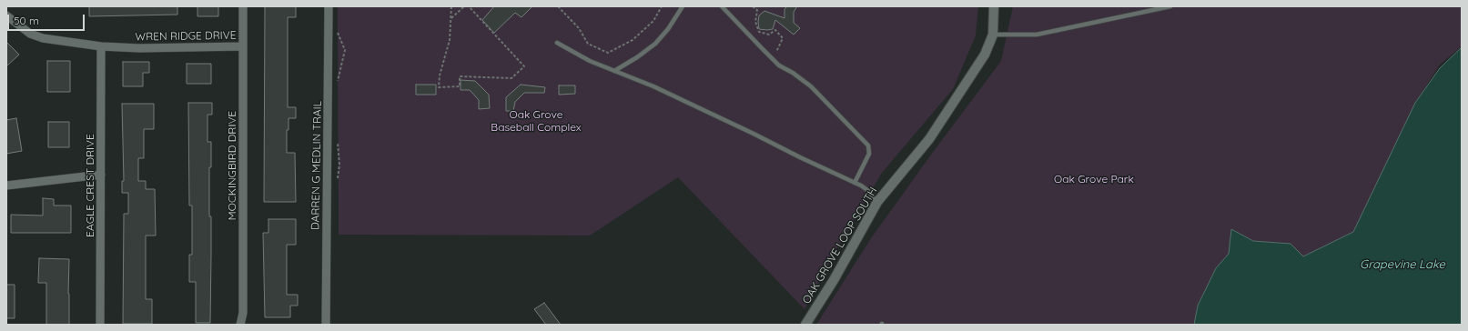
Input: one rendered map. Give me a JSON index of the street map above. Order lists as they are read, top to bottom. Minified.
{"streets":{"street":["WREN RIDGE DRIVE","MOCKINGBIRD DRIVE","DARREN G MEDLIN TRAIL","EAGLE CREST DRIVE","OAK GROVE LOOP SOUTH"]},"crossings":[["WREN RIDGE DRIVE","MOCKINGBIRD DRIVE"],["WREN RIDGE DRIVE","EAGLE CREST DRIVE"]],"water":["Grapevine Lake"],"parks":["Oak Grove Baseball Complex","Oak Grove Park"],"scale_bar":"50 m"}
